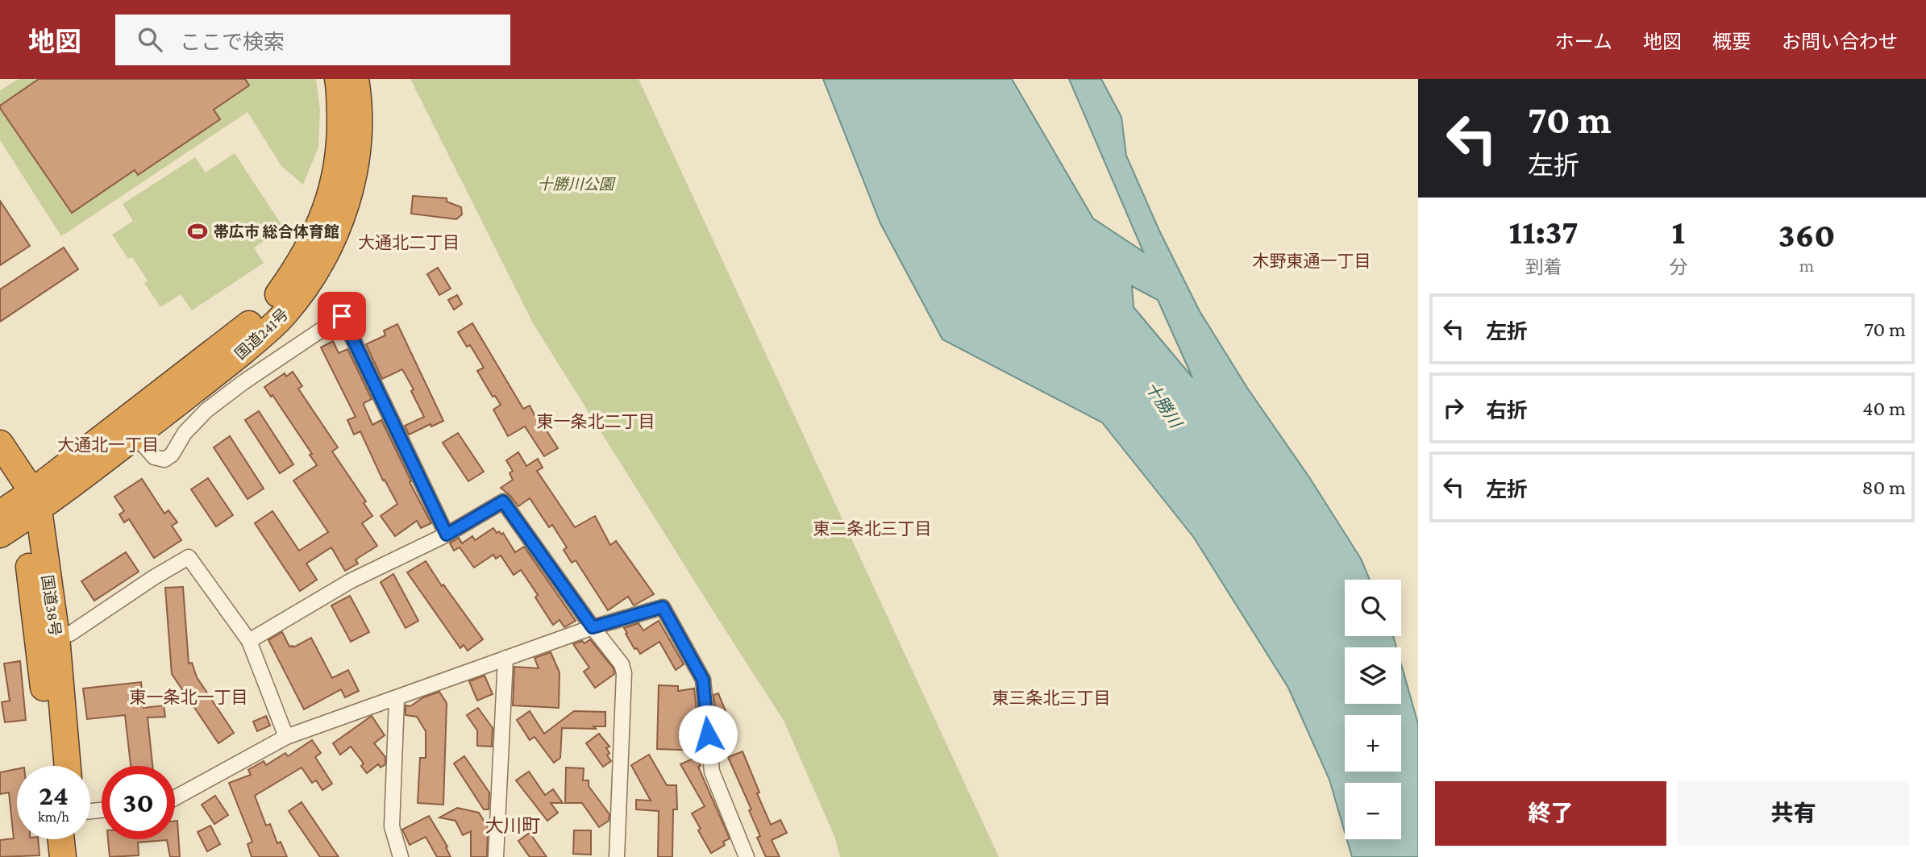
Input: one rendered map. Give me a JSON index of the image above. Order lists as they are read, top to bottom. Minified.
{"streets":{"highway":["国道241号","国道38号"]},"crossings":[["国道241号","国道38号"]],"districts":["大通北二丁目","木野東通一丁目","東一条北二丁目","大通北一丁目","東二条北三丁目","東一条北一丁目","東三条北三丁目","大川町"],"water":["十勝川"],"parks":["十勝川公園"],"places":{"sports":["帯広市 総合体育館"]},"page":{"header":"地図","search":"ここで検索","nav":["ホーム","地図","概要","お問い合わせ"],"turn":["70 m","左折"],"eta":["11:37","到着","1","分","360","m"],"list":[{"name":"左折","value":"70 m"},{"name":"右折","value":"40 m"},{"name":"左折","value":"80 m"}],"map_buttons":["+","−"],"speed":"24 km/h","limit":"30","buttons":["終了","共有"]}}
